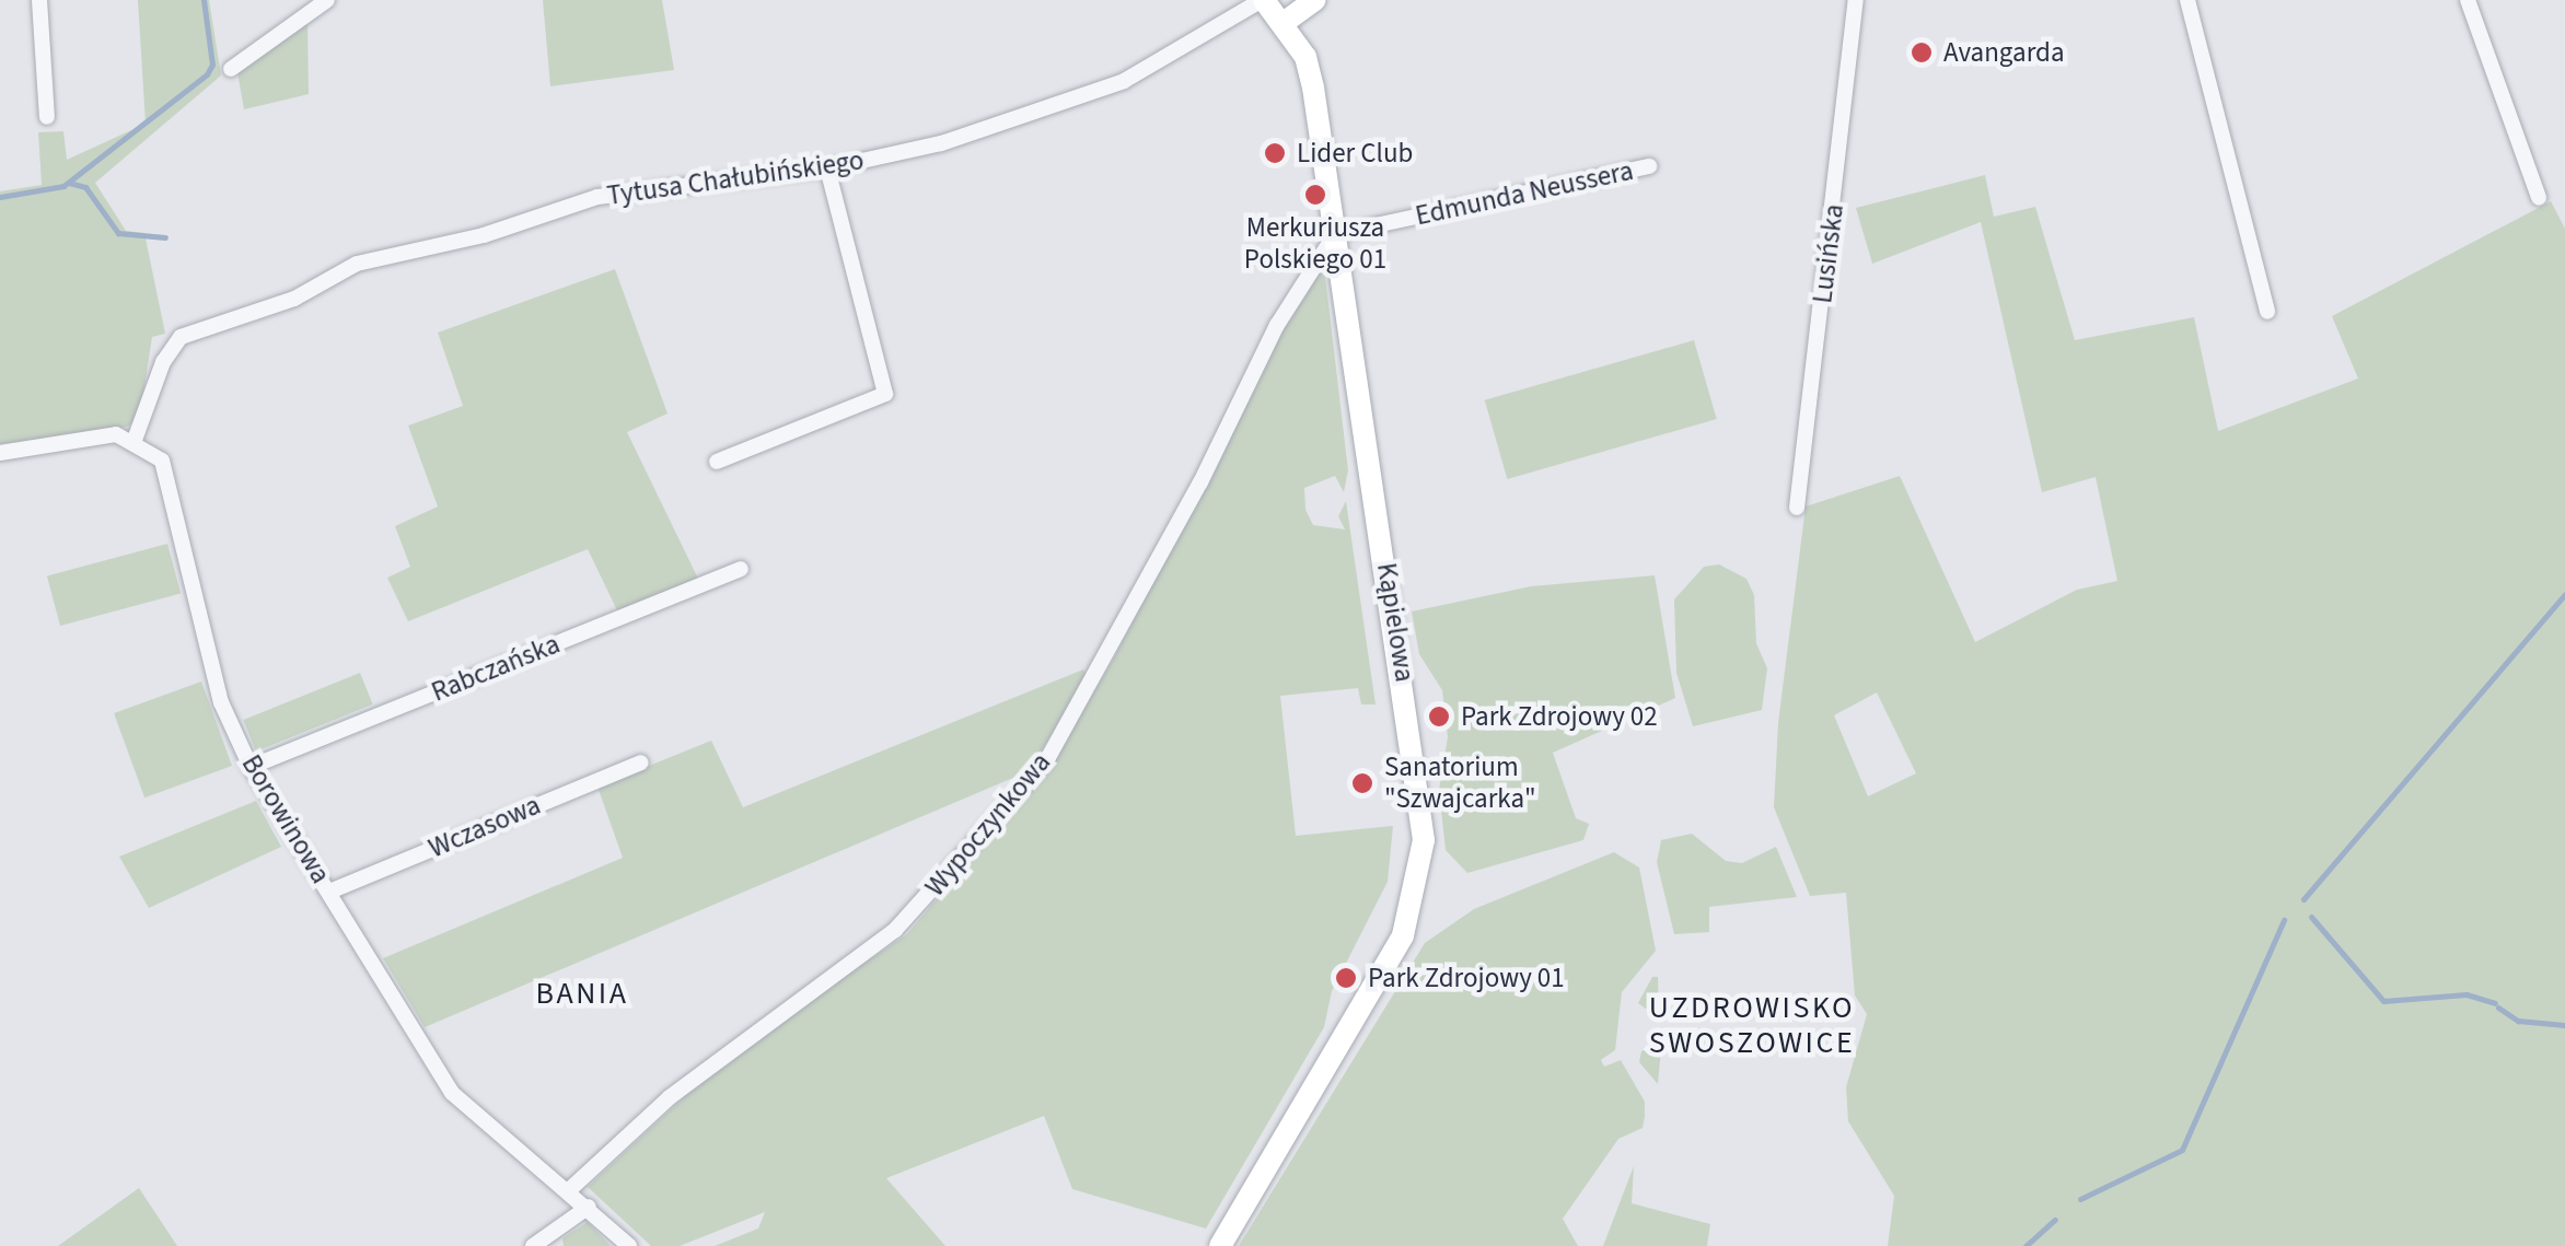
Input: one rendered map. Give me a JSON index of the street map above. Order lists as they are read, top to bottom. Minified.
{"streets":{"street":["Tytusa Chałubińskiego","Edmunda Neussera","Lusińska","Kąpielowa","Rabczańska","Borowinowa","Wypoczynkowa","Wczasowa"]},"crossings":[["Tytusa Chałubińskiego","Kąpielowa"],["Tytusa Chałubińskiego","Borowinowa"],["Edmunda Neussera","Kąpielowa"],["Edmunda Neussera","Wypoczynkowa"],["Kąpielowa","Wypoczynkowa"],["Rabczańska","Borowinowa"],["Borowinowa","Wypoczynkowa"],["Borowinowa","Wczasowa"]],"districts":["BANIA","UZDROWISKO SWOSZOWICE"],"places":["Avangarda","Lider Club","Merkuriusza Polskiego 01","Park Zdrojowy 02","Sanatorium \"Szwajcarka\"","Park Zdrojowy 01"]}
